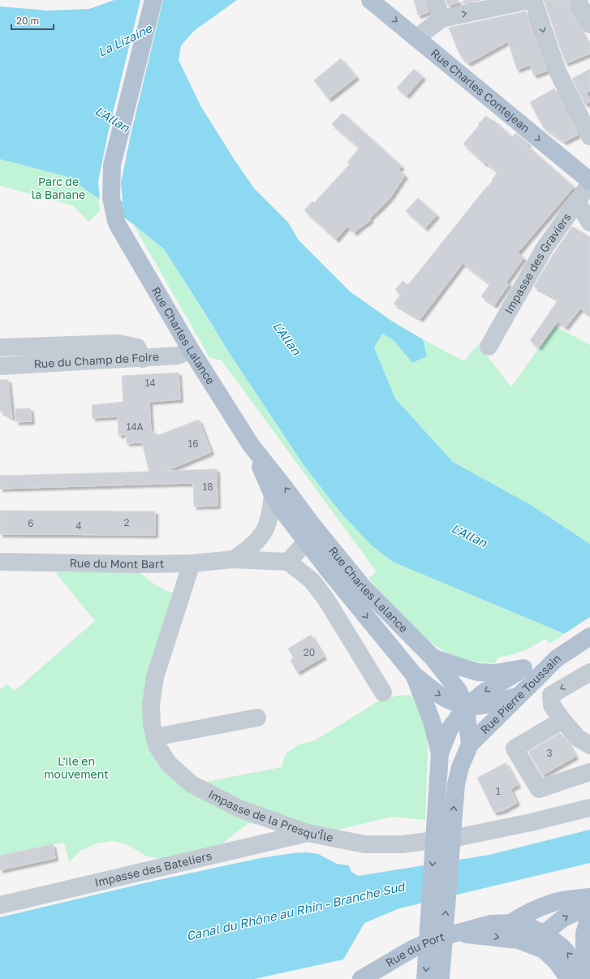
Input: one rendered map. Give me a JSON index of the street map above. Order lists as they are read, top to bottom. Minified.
{"streets":{"main road":["Rue Charles Contejean","Rue Charles Lalance","Rue Pierre Toussain","Rue du Port"],"street":["Impasse des Graviers","Rue du Champ de Foire","Rue du Mont Bart","Impasse de la Presqu'Île","Impasse des Bateliers"]},"crossings":[["Rue Charles Contejean","Impasse des Graviers"],["Rue Charles Lalance","Rue du Champ de Foire"],["Rue Charles Lalance","Rue du Mont Bart"],["Rue Charles Lalance","Rue Pierre Toussain"],["Rue du Mont Bart","Impasse de la Presqu'Île"],["Impasse de la Presqu'Île","Impasse des Bateliers"]],"one_way":["Rue Charles Contejean"],"water":["La Lizaine","L'Allan","Canal du Rhône au Rhin - Branche Sud"],"parks":["Parc de la Banane","L'ile en mouvement"],"house_numbers":["14","14A","16","18","2","6","4","20","3","1"],"scale_bar":"20 m"}
